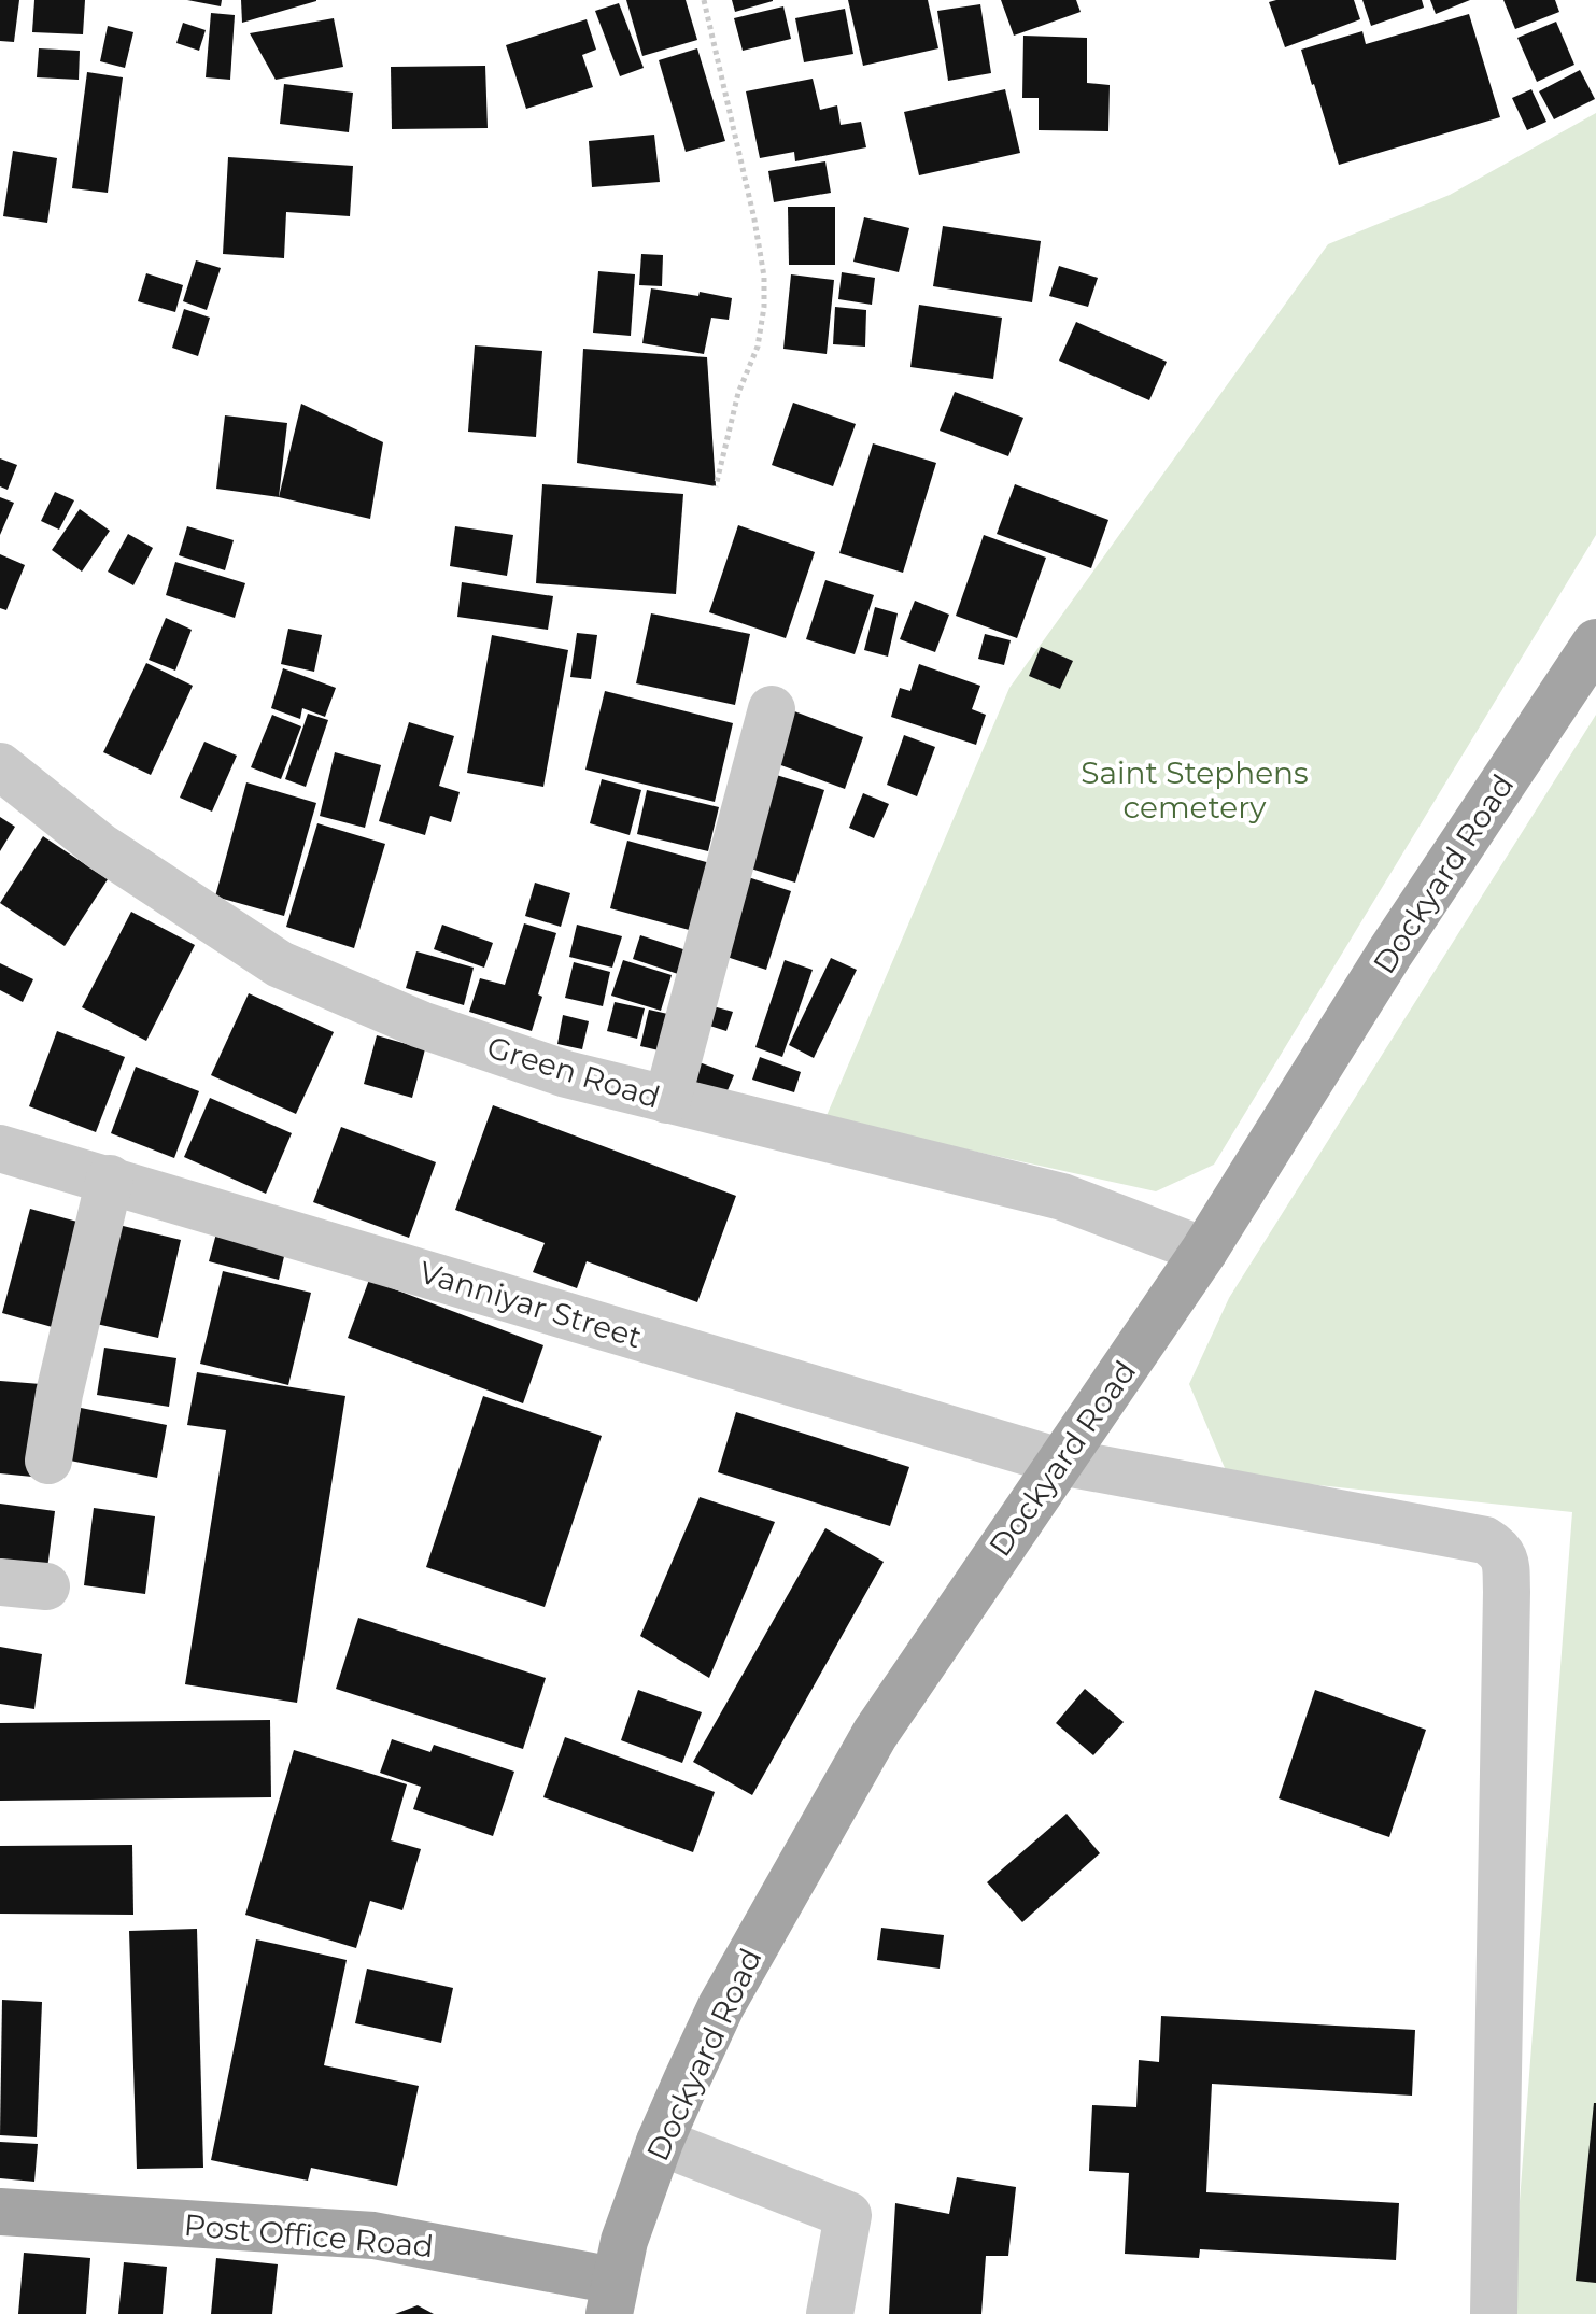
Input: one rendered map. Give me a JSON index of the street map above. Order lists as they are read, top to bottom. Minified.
{"streets":{"main road":["Dockyard Road","Post Office Road"],"street":["Green Road","Vanniyar Street"]},"crossings":[["Dockyard Road","Green Road"],["Dockyard Road","Vanniyar Street"],["Dockyard Road","Post Office Road"]],"parks":["Saint Stephens cemetery"]}
